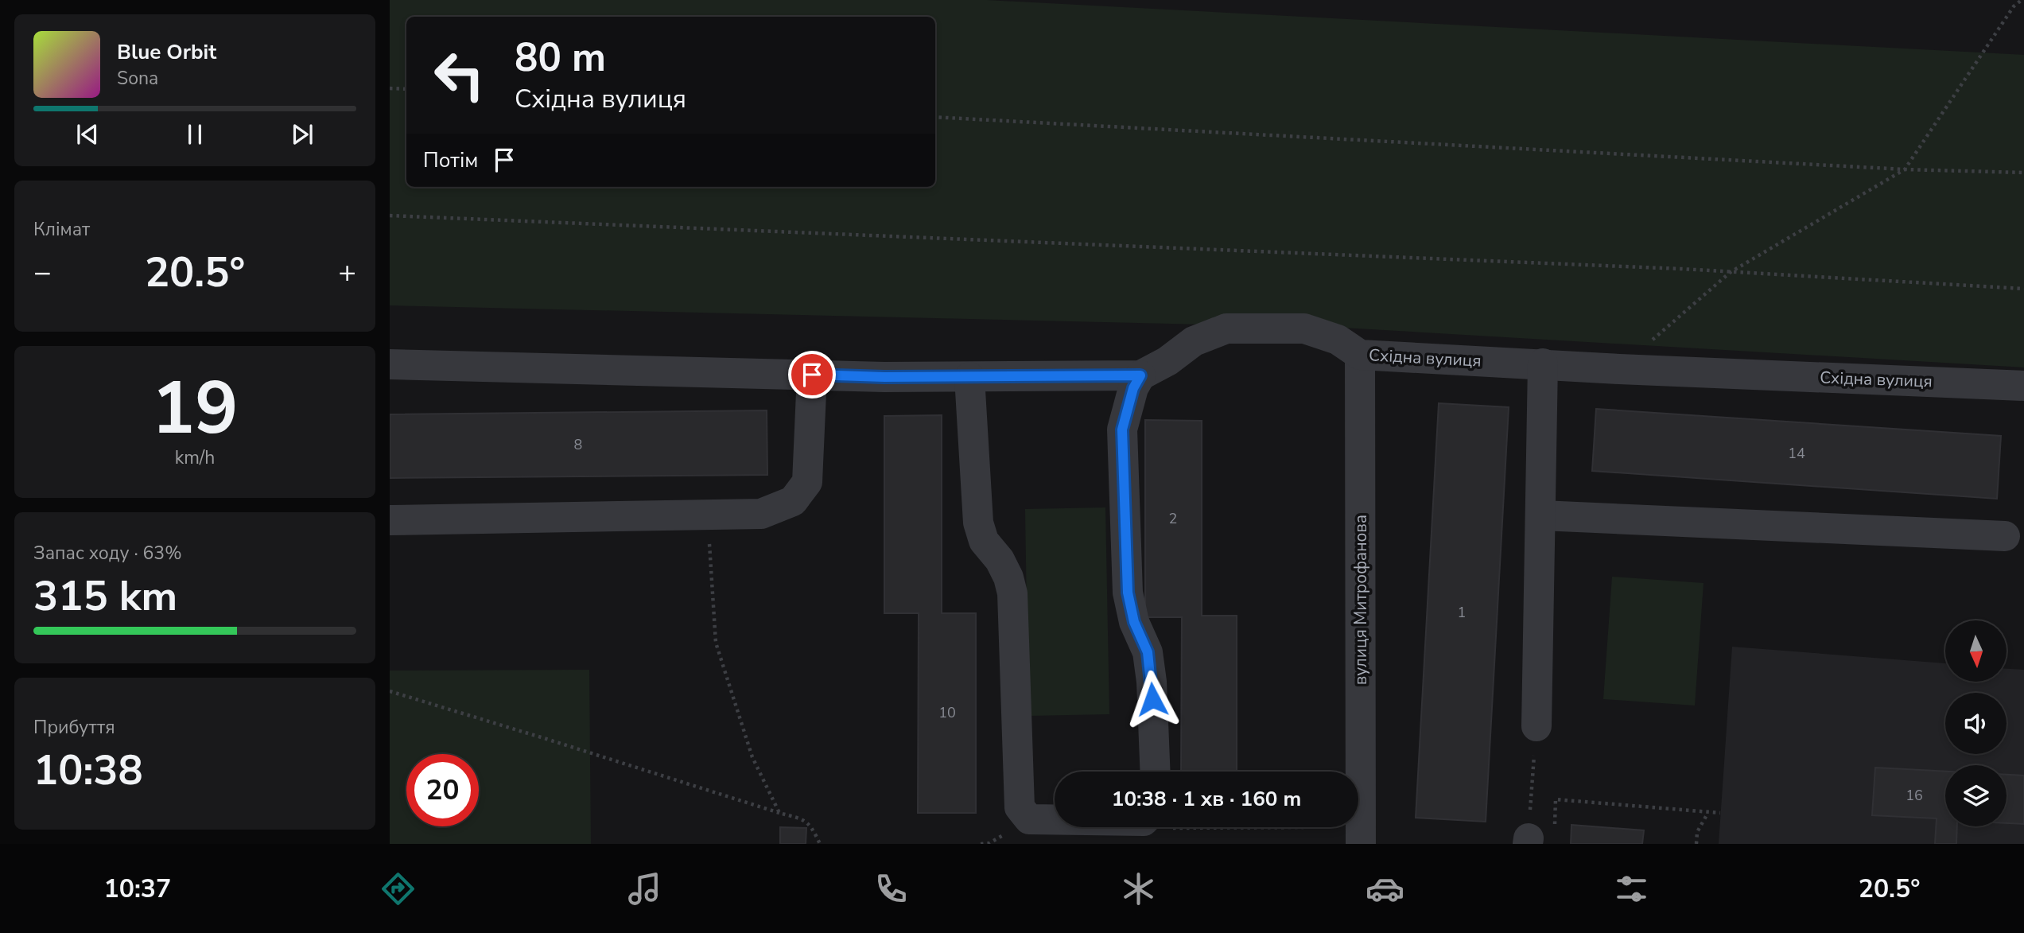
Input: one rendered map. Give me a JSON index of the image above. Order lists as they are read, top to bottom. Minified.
{"streets":{"street":["Східна вулиця","вулиця Митрофанова"]},"crossings":[["Східна вулиця","вулиця Митрофанова"]],"house_numbers":["8","14","2","1","10","16"],"north":"bottom","page":{"turn":["80 m","Східна вулиця"],"song":["Blue Orbit","Sona"],"then":"Потім","tile":["Клімат",["19","km/h"],["Запас ходу · 63%","315 km"],["Прибуття","10:38"]],"heat":["−","20.5°","+"],"limit":"20","trip":"10:38 · 1 хв · 160 m","tabs":["10:37","20.5°"]}}
